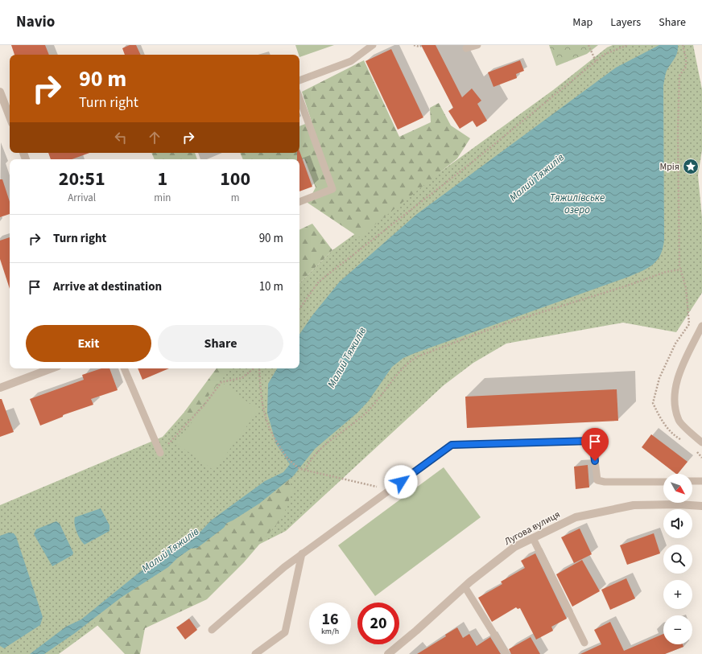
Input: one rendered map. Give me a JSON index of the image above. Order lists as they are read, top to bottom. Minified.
{"streets":{"street":["Лугова вулиця"]},"water":["Малий Тяжилів","Тяжилівське озеро"],"places":{"place":["Мрія"]},"north":"bottom right","page":{"header":"Navio","nav":["Map","Layers","Share"],"turn":["90 m","Turn right"],"eta":["20:51","Arrival","1","min","100","m"],"list":[{"name":"Turn right","value":"90 m"},{"name":"Arrive at destination","value":"10 m"}],"buttons":["Exit","Share"],"map_buttons":["+","−"],"speed":"16 km/h","limit":"20"}}
